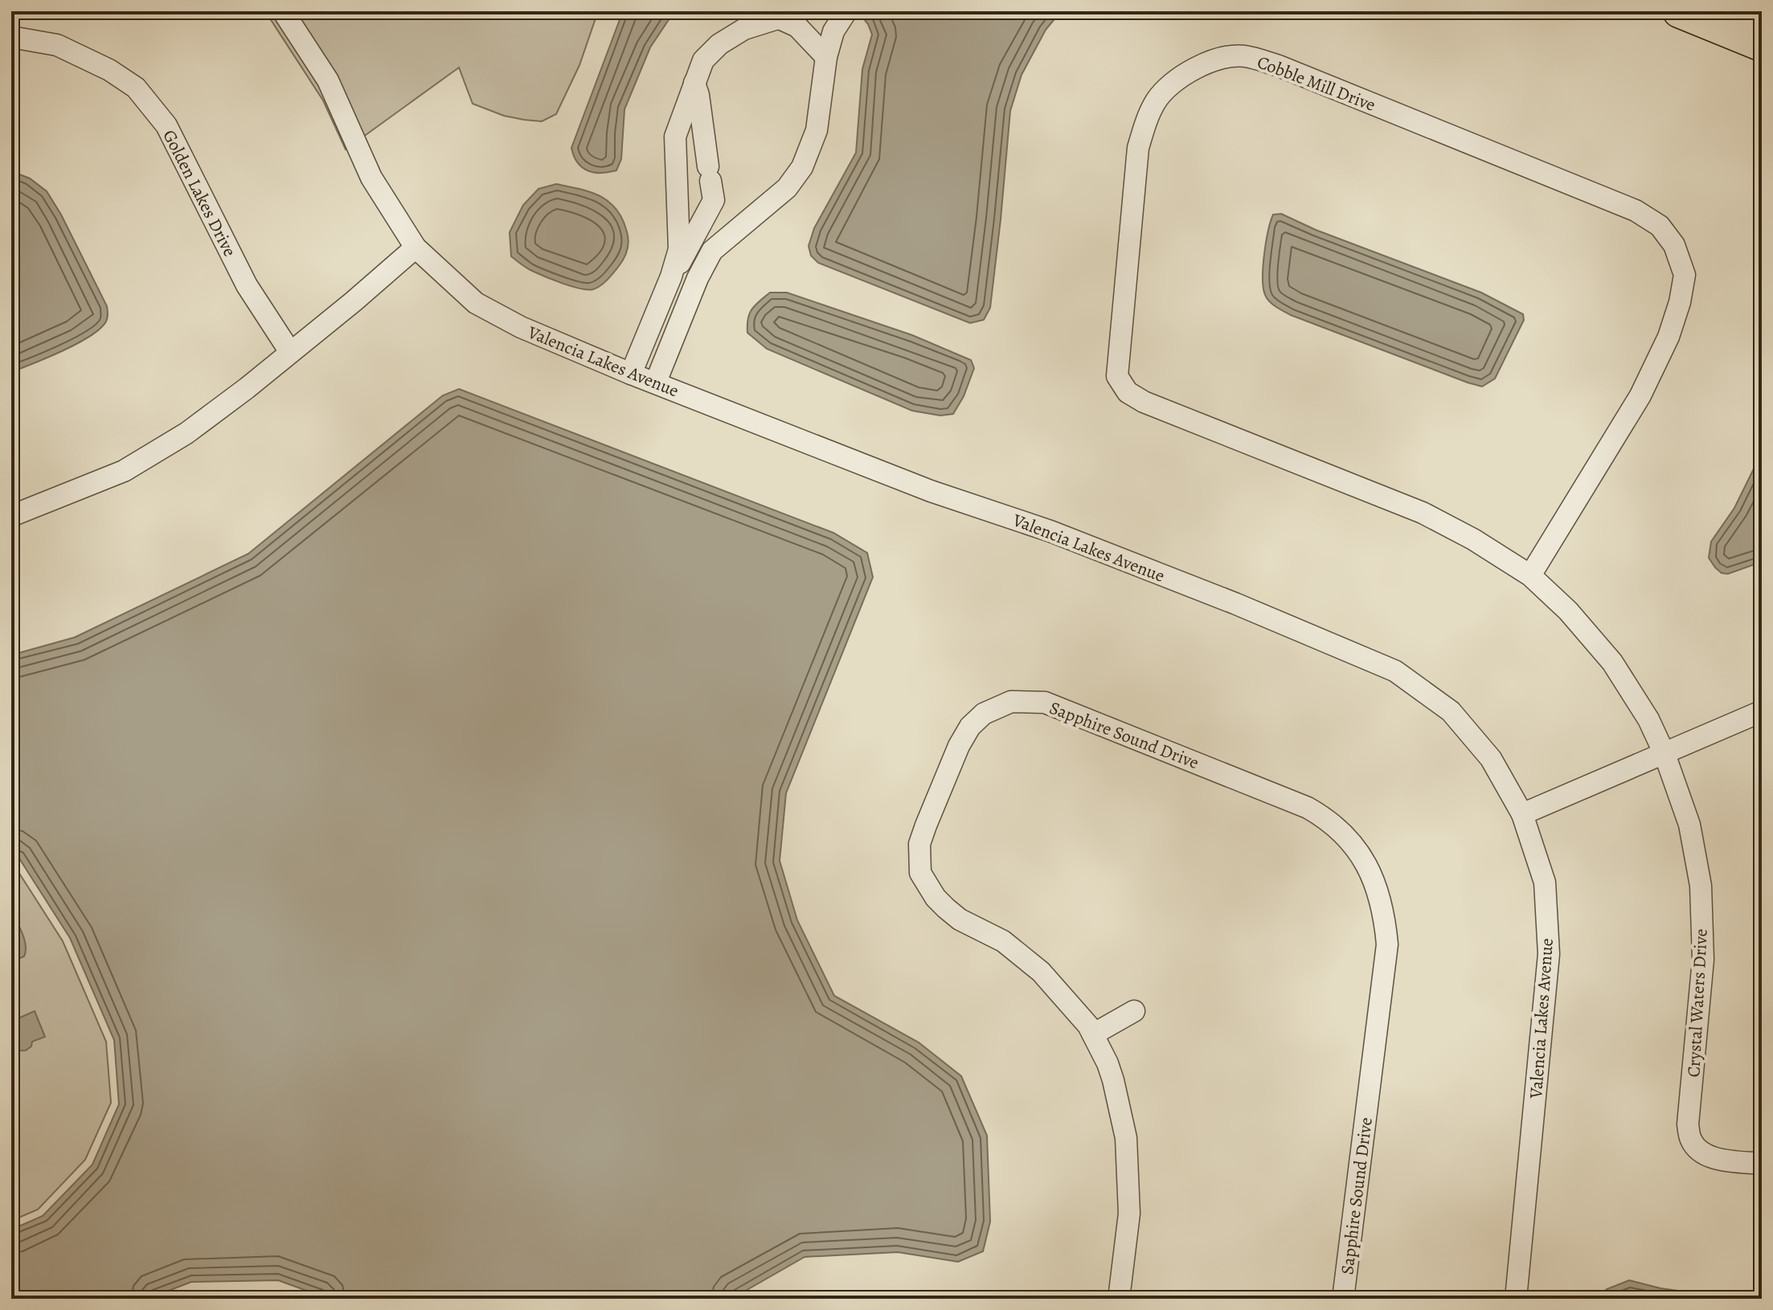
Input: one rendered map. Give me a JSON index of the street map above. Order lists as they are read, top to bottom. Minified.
{"streets":{"street":["Cobble Mill Drive","Golden Lakes Drive","Valencia Lakes Avenue","Sapphire Sound Drive","Crystal Waters Drive"]},"crossings":[["Cobble Mill Drive","Crystal Waters Drive"]]}
